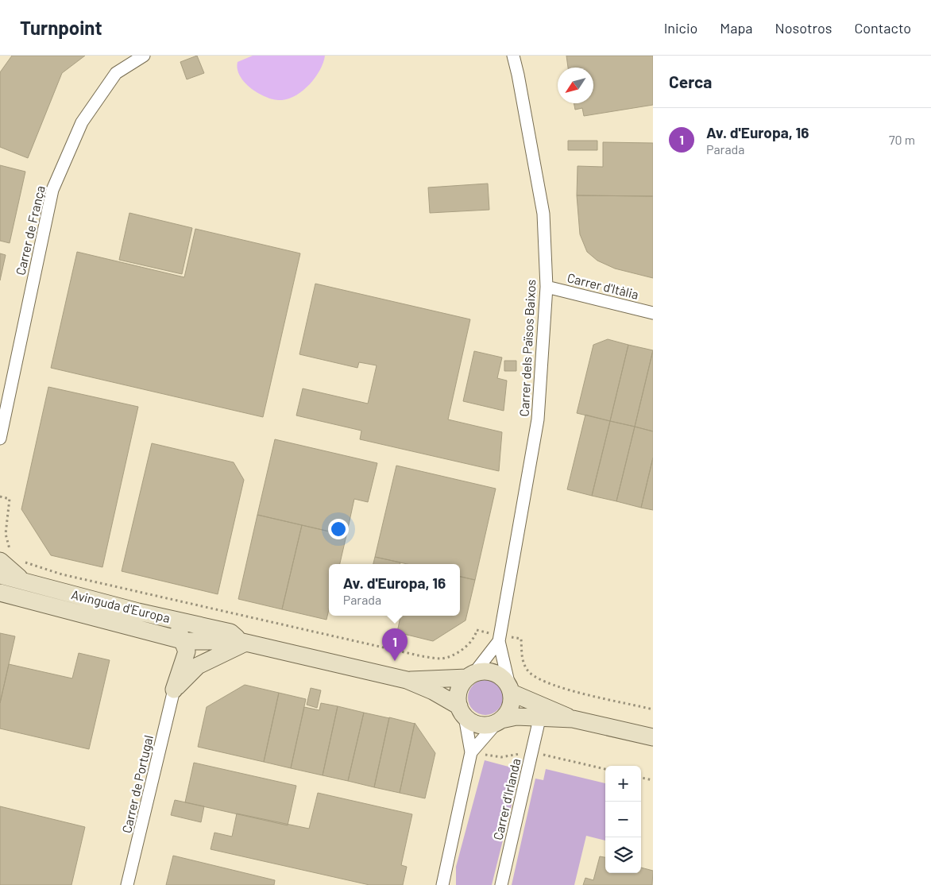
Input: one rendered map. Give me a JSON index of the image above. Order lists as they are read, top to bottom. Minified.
{"streets":{"street":["Carrer de França","Carrer d'Itàlia","Carrer dels Països Baixos","Avinguda d'Europa","Carrer de Portugal","Carrer d'Irlanda"]},"crossings":[["Carrer d'Itàlia","Carrer dels Països Baixos"],["Carrer dels Països Baixos","Avinguda d'Europa"]],"north":"bottom left","page":{"header":"Turnpoint","nav":["Inicio","Mapa","Nosotros","Contacto"],"heading":"Cerca","list":[{"mark":"1","name":"Av. d'Europa, 16","note":"Parada","value":"70 m"}],"popup":["Av. d'Europa, 16","Parada"],"pins":"1","map_buttons":["+","−"]}}
